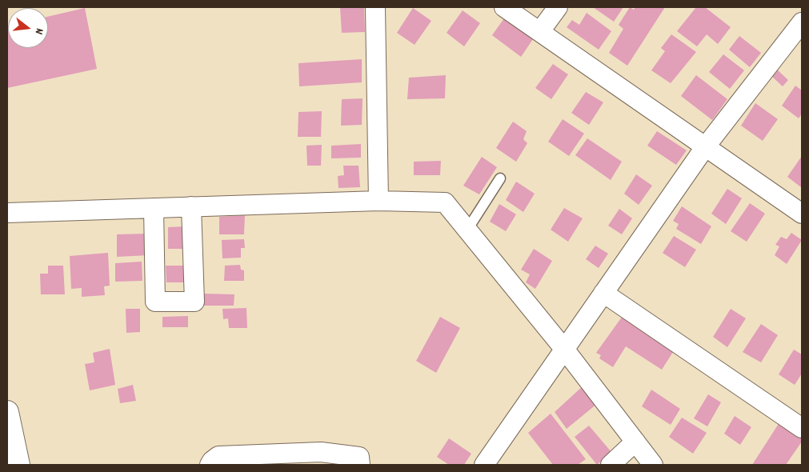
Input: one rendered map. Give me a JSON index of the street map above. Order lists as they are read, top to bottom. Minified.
{"north":"right"}
